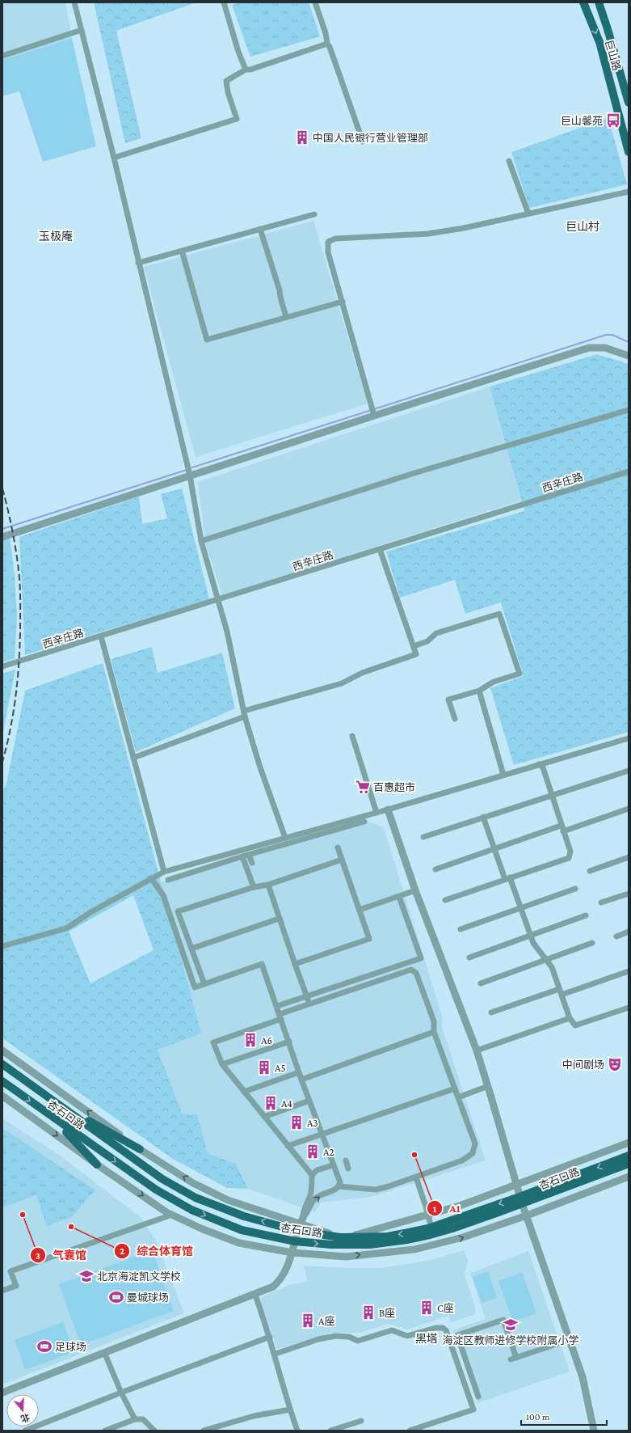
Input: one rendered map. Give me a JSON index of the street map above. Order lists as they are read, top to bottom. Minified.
{"streets":{"main road":["巨山路","杏石口路"],"street":["西辛庄路"]},"districts":["巨山村","玉极庵","黑塔"],"places":{"bus stop":["巨山馨苑"],"building":["中国人民银行营业管理部","A6","A5","A4","A3","A2","C座","B座","A座"],"supermarket":["百惠超市"],"theatre":["中间剧场"],"other":["A1","气囊馆","综合体育馆"],"school or university":["北京海淀凯文学校","海淀区教师进修学校附属小学"],"sports":["曼城球场","足球场"]},"scale_bar":"100 m","north":"bottom"}
